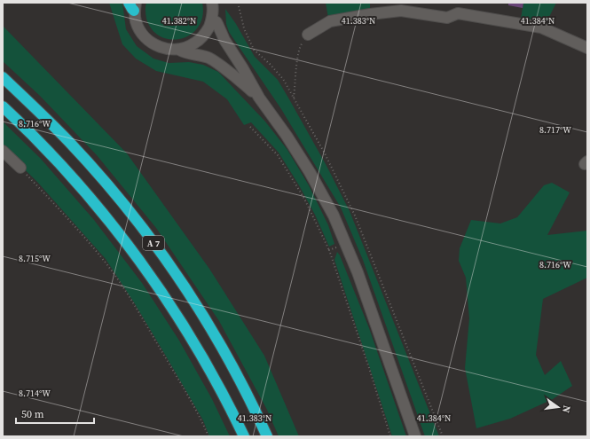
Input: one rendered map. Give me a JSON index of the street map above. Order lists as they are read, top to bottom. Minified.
{"streets":{"highway":["A 7"]},"scale_bar":"50 m","north":"right","coordinates":["41.382°N","41.383°N","41.384°N","8.716°W","8.717°W","8.715°W","8.714°W"]}
